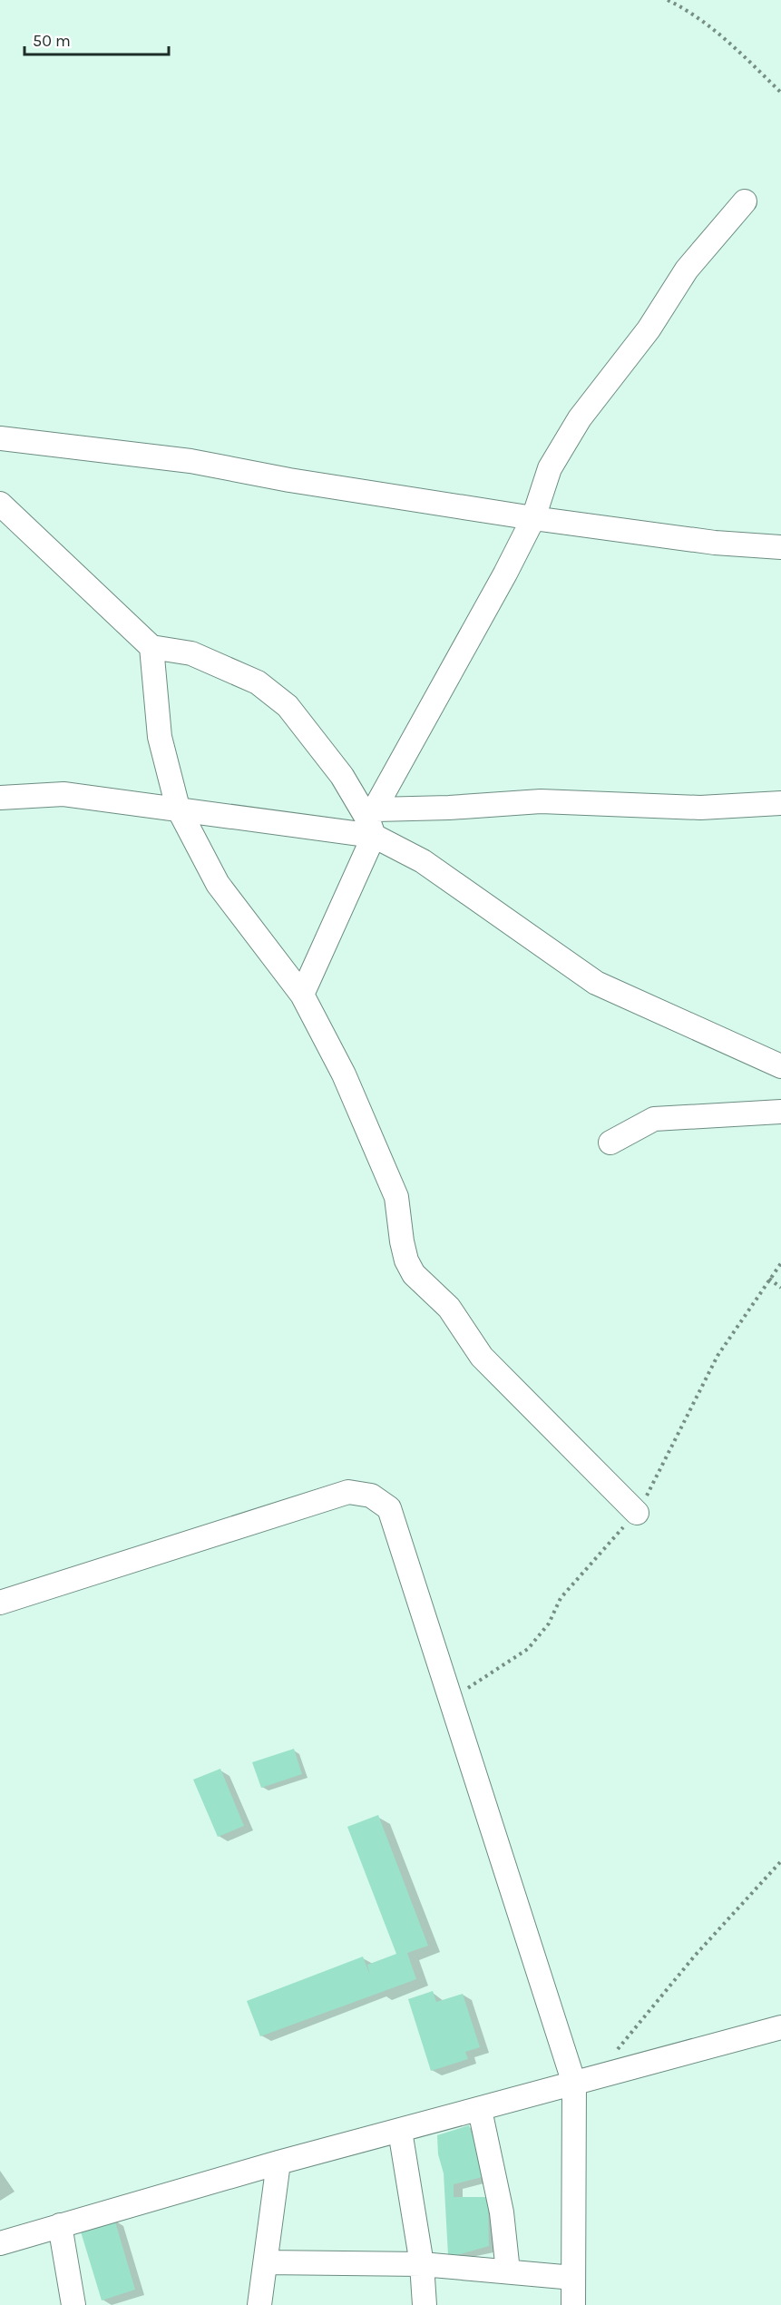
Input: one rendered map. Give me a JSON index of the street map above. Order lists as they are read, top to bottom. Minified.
{"scale_bar":"50 m"}
